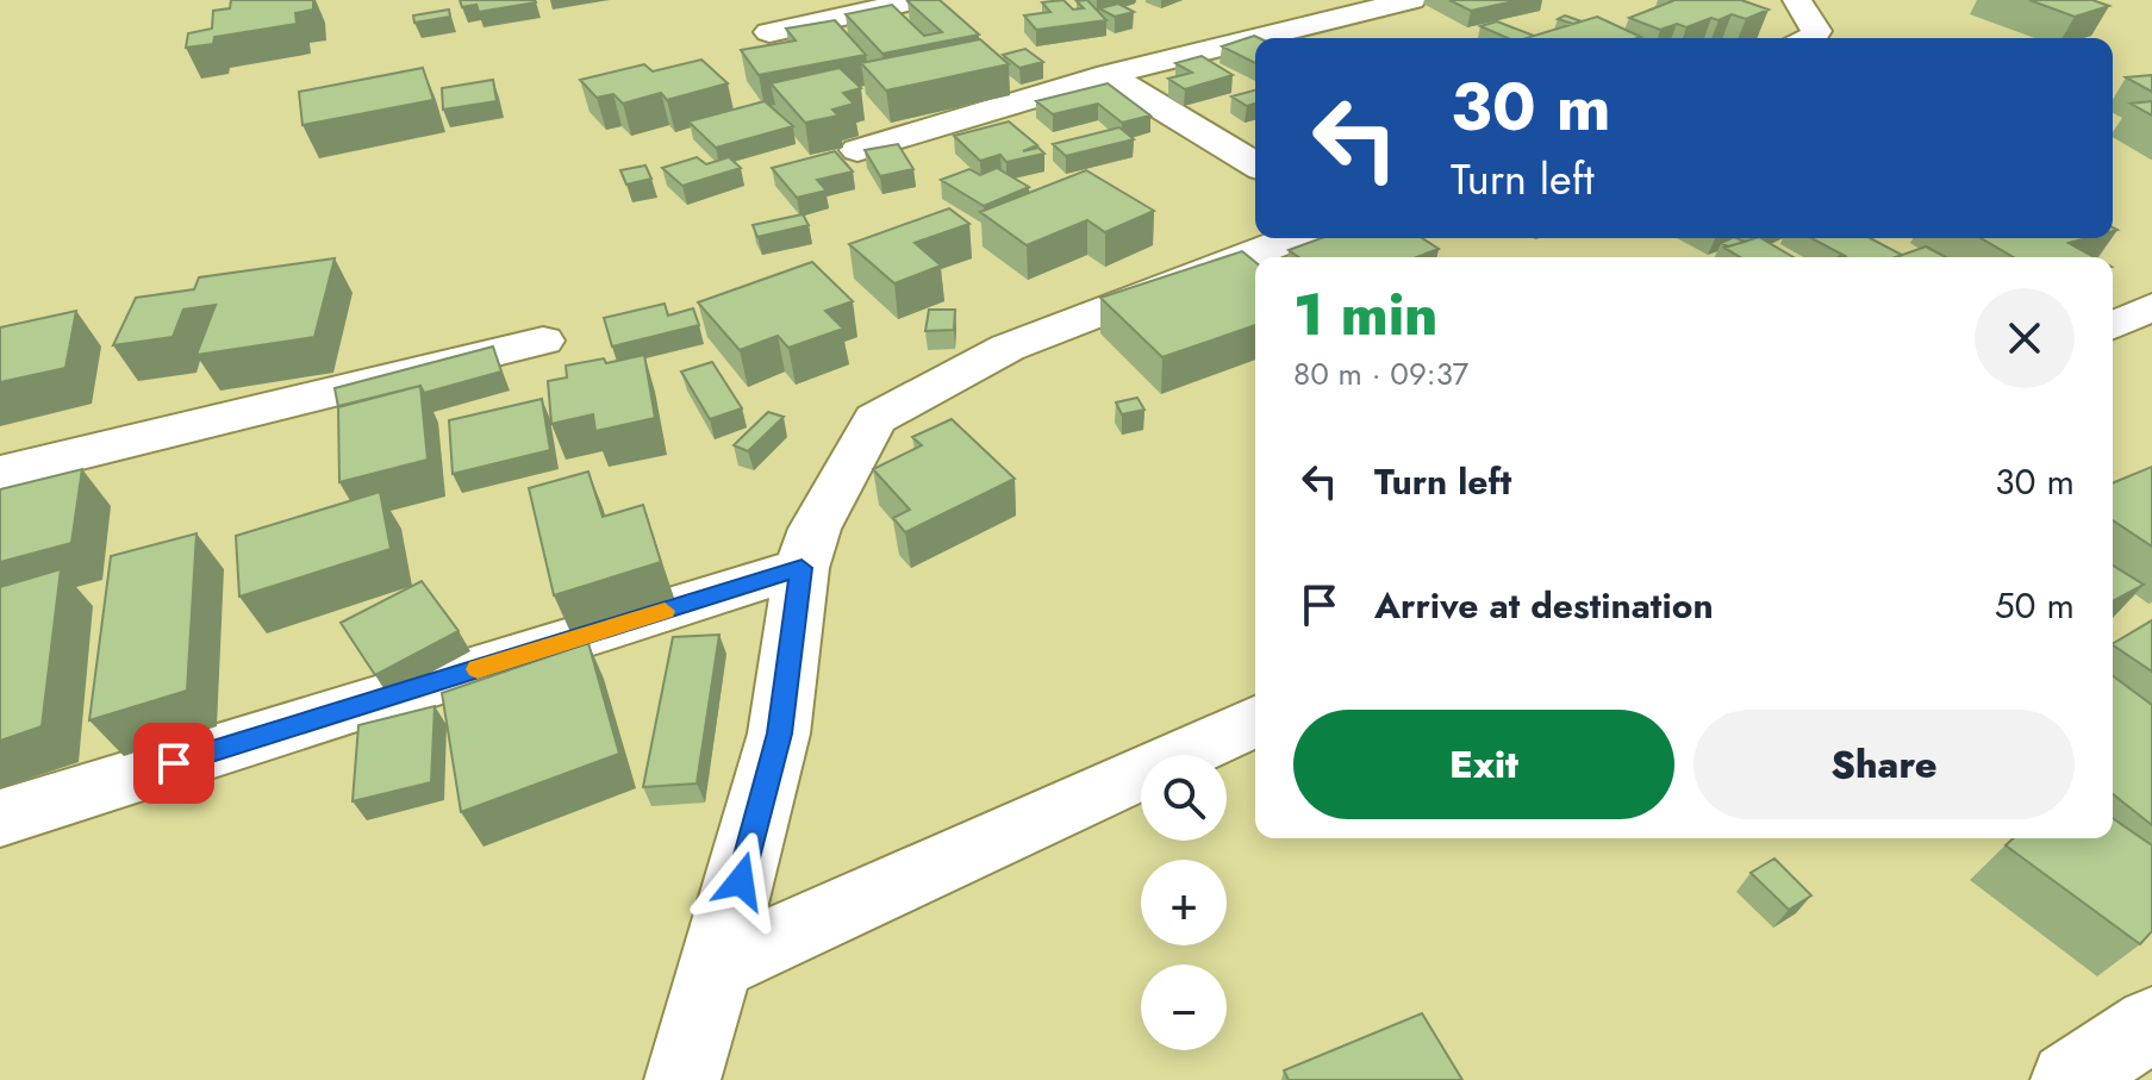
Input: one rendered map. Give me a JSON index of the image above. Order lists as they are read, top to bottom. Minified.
{"page":{"turn":["30 m","Turn left"],"heading":["1 min","80 m · 09:37"],"list":[{"name":"Turn left","value":"30 m"},{"name":"Arrive at destination","value":"50 m"}],"buttons":["Exit","Share"],"map_buttons":["+","−"]}}
